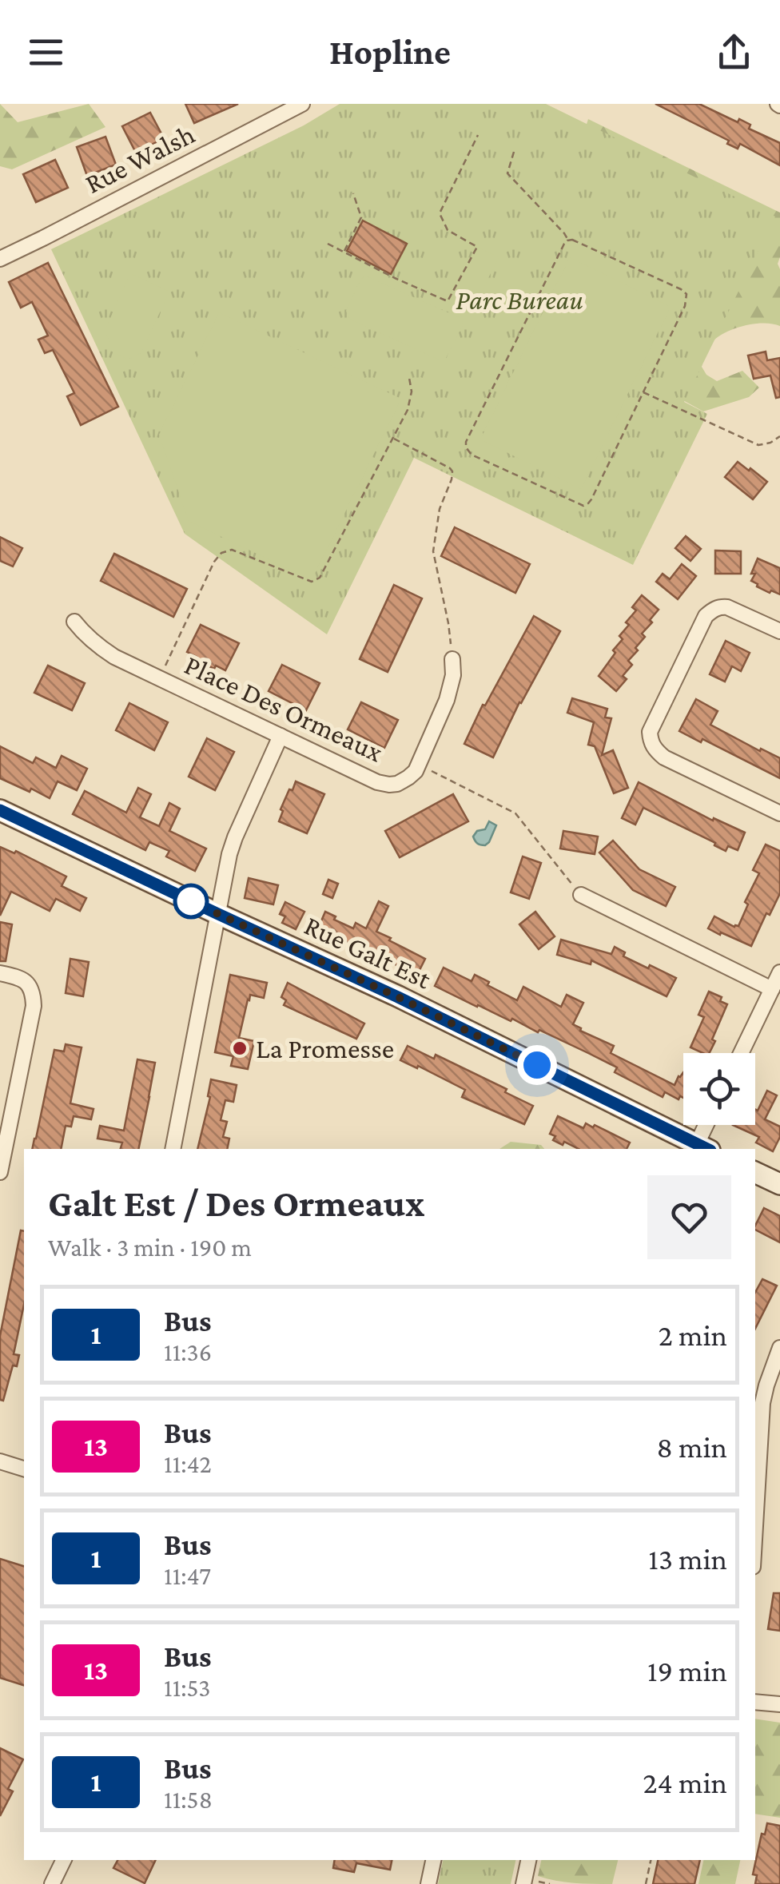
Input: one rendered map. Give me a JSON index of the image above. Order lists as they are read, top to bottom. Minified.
{"streets":{"main road":["Rue Galt Est"],"street":["Rue Walsh","Place Des Ormeaux"]},"parks":["Parc Bureau"],"places":["La Promesse"],"lines":["bus line 1"],"page":{"header":"Hopline","heading":["Galt Est / Des Ormeaux","Walk · 3 min · 190 m"],"list":[{"mark":"1","name":"Bus","note":"11:36","value":"2 min"},{"mark":"13","name":"Bus","note":"11:42","value":"8 min"},{"mark":"1","name":"Bus","note":"11:47","value":"13 min"},{"mark":"13","name":"Bus","note":"11:53","value":"19 min"},{"mark":"1","name":"Bus","note":"11:58","value":"24 min"}]}}
